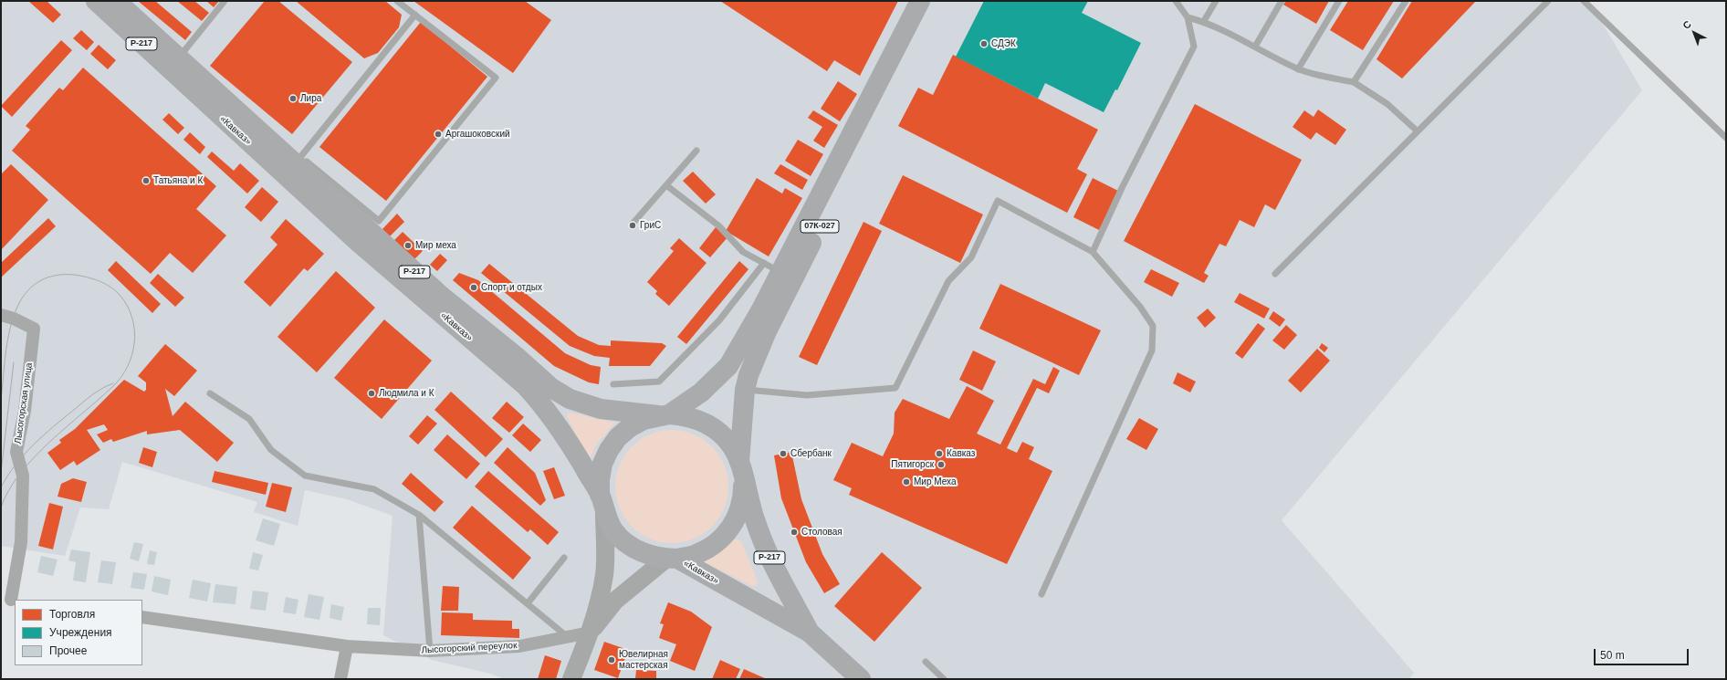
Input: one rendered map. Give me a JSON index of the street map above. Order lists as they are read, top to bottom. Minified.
{"streets":{"main road":["Р-217","«Кавказ»","07К-027"],"street":["Лысогорская улица","Лысогорский переулок"]},"crossings":[["«Кавказ»","07К-027"]],"places":["СДЭК","Лира","Аргашоковский","Татьяна и К","ГриС","Мир меха","Спорт и отдых","Людмила и К","Сбербанк","Кавказ","Пятигорск","Мир Меха","Столовая","Ювелирная мастерская"],"legend":["Торговля","Учреждения","Прочее"],"scale_bar":"50 m","north":"top left"}
